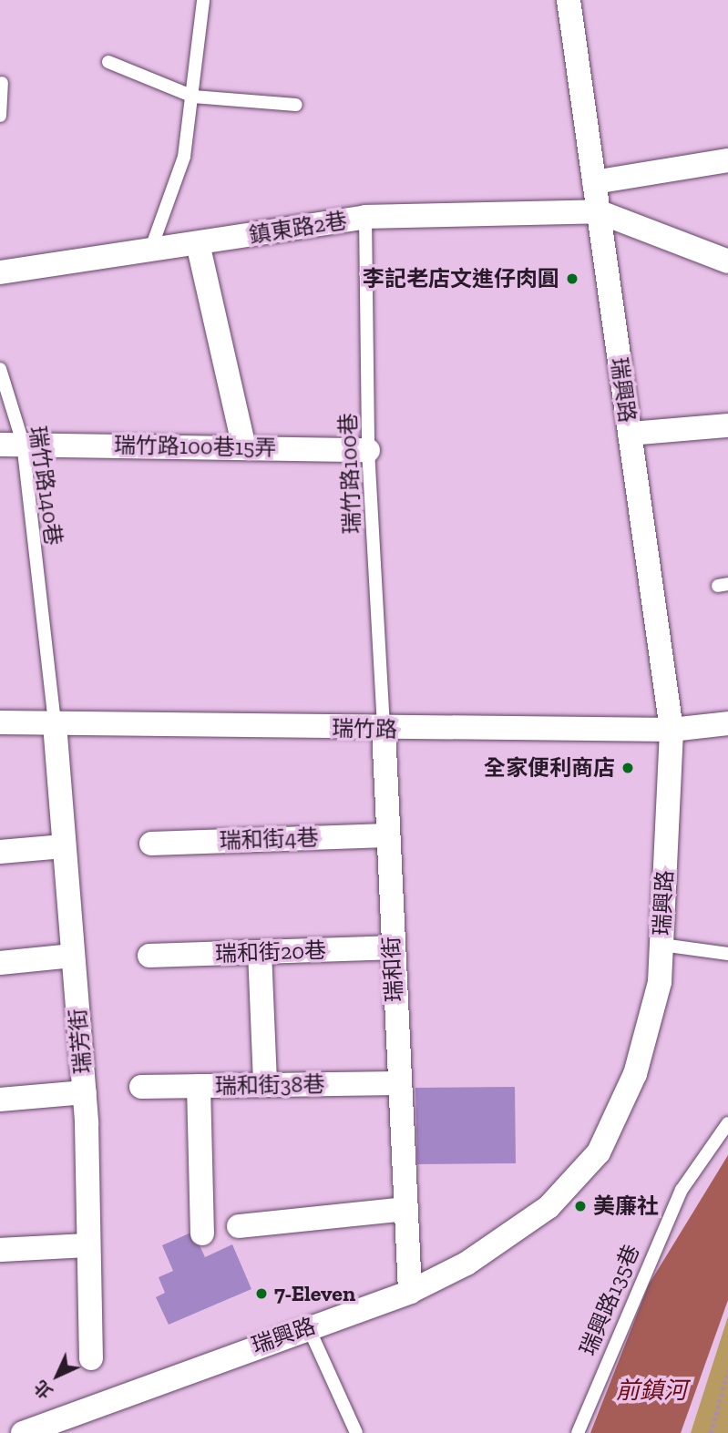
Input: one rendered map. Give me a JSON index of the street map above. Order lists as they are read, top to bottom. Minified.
{"streets":{"street":["鎮東路2巷","瑞興路","瑞竹路100巷15弄","瑞竹路","瑞和街4巷","瑞和街20巷","瑞和街","瑞芳街","瑞和街38巷"],"lane":["瑞竹路100巷","瑞竹路140巷","瑞興路135巷"]},"crossings":[["鎮東路2巷","瑞興路"],["鎮東路2巷","瑞竹路100巷"],["瑞興路","瑞竹路"],["瑞興路","瑞和街"],["瑞竹路100巷15弄","瑞竹路100巷"],["瑞竹路100巷15弄","瑞竹路140巷"],["瑞竹路100巷","瑞竹路"],["瑞竹路100巷","瑞和街"],["瑞竹路140巷","瑞竹路"],["瑞竹路140巷","瑞芳街"],["瑞竹路","瑞和街"],["瑞竹路","瑞芳街"],["瑞和街4巷","瑞和街"],["瑞和街20巷","瑞和街"],["瑞和街","瑞和街38巷"]],"water":["前鎮河"],"places":["李記老店文進仔肉圓","全家便利商店","美廉社","7-Eleven"],"north":"bottom left"}
